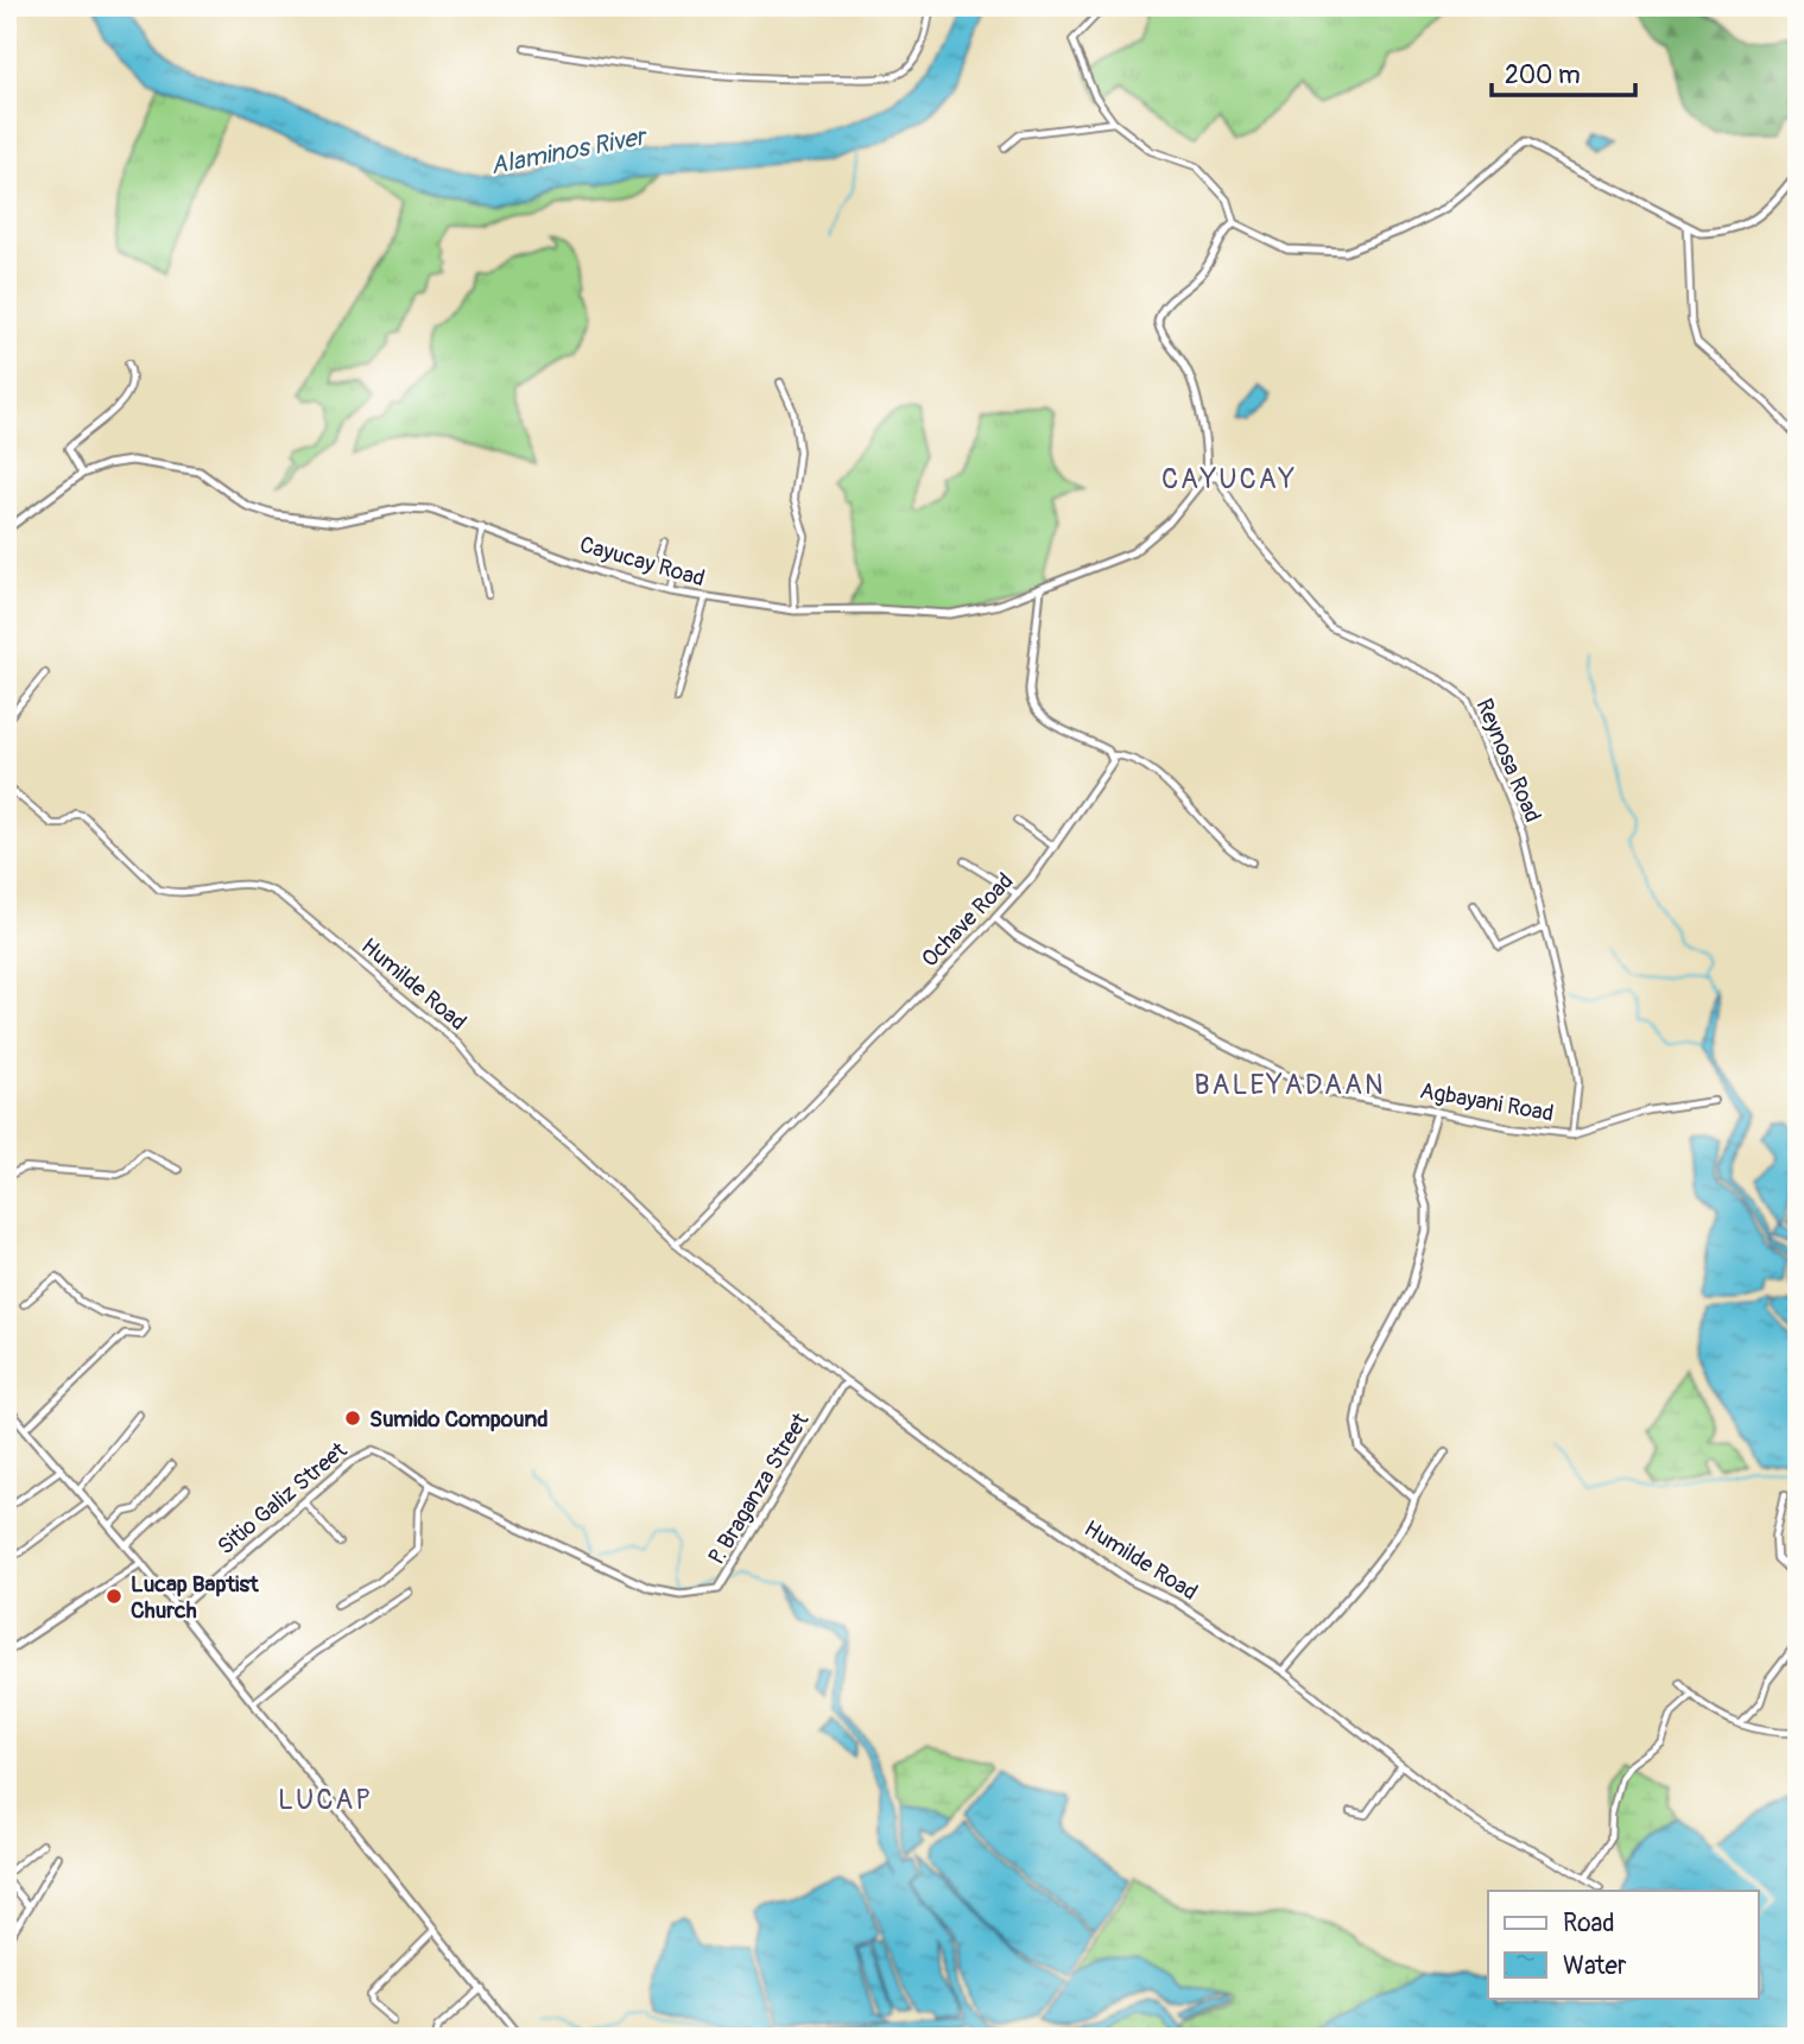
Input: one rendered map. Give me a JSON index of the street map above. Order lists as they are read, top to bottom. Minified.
{"streets":{"street":["Cayucay Road","Reynosa Road","Ochave Road","Humilde Road","Agbayani Road","P. Braganza Street","Sitio Galiz Street"]},"crossings":[["Cayucay Road","Reynosa Road"],["Reynosa Road","Agbayani Road"],["Ochave Road","Humilde Road"],["Ochave Road","Agbayani Road"],["Humilde Road","P. Braganza Street"],["P. Braganza Street","Sitio Galiz Street"]],"districts":["CAYUCAY","BALEYADAAN","LUCAP"],"water":["Alaminos River"],"places":["Sumido Compound","Lucap Baptist Church"],"legend":["Road","Water"],"scale_bar":"200 m"}
